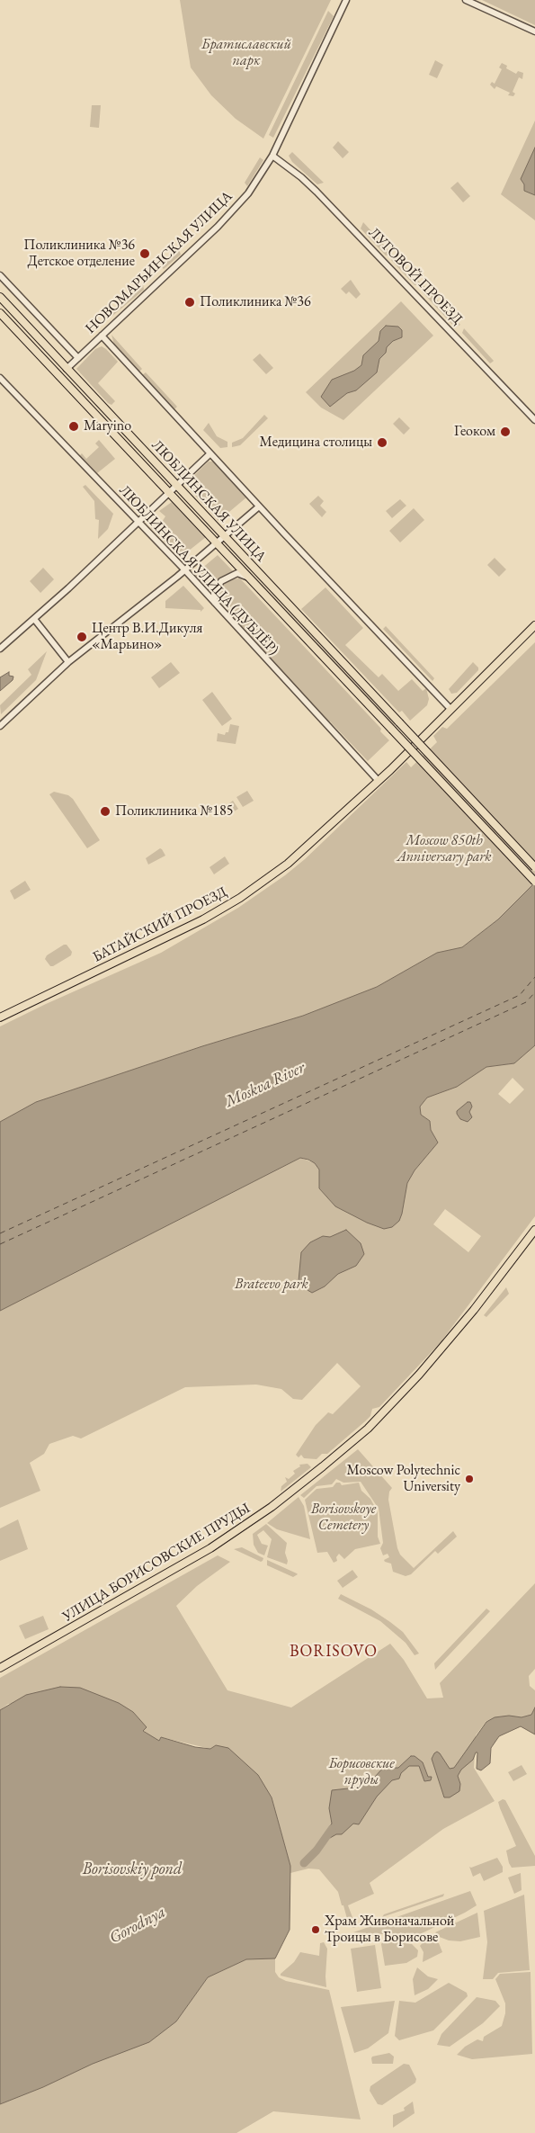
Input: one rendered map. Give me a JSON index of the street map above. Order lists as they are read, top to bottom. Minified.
{"streets":{"main road":["ЛЮБЛИНСКАЯ УЛИЦА","БАТАЙСКИЙ ПРОЕЗД","УЛИЦА БОРИСОВСКИЕ ПРУДЫ"],"street":["НОВОМАРЬИНСКАЯ УЛИЦА","ЛУГОВОЙ ПРОЕЗД","ЛЮБЛИНСКАЯ УЛИЦА (ДУБЛЁР)"]},"crossings":[["НОВОМАРЬИНСКАЯ УЛИЦА","ЛУГОВОЙ ПРОЕЗД"],["НОВОМАРЬИНСКАЯ УЛИЦА","ЛЮБЛИНСКАЯ УЛИЦА"],["ЛЮБЛИНСКАЯ УЛИЦА (ДУБЛЁР)","БАТАЙСКИЙ ПРОЕЗД"]],"districts":["BORISOVO"],"water":["Moskva River","Borisovskiy pond","Gorodnya"],"parks":["Братиславский парк","Moscow 850th Anniversary park","Brateevo park","Borisovskoye Cemetery","Борисовские пруды"],"places":["Поликлиника №36 Детское отделение","Поликлиника №36","Maryino","Геоком","Медицина столицы","Центр В.И.Дикуля «Марьино»","Поликлиника №185","Moscow Polytechnic University","Храм Живоначальной Троицы в Борисове"]}
